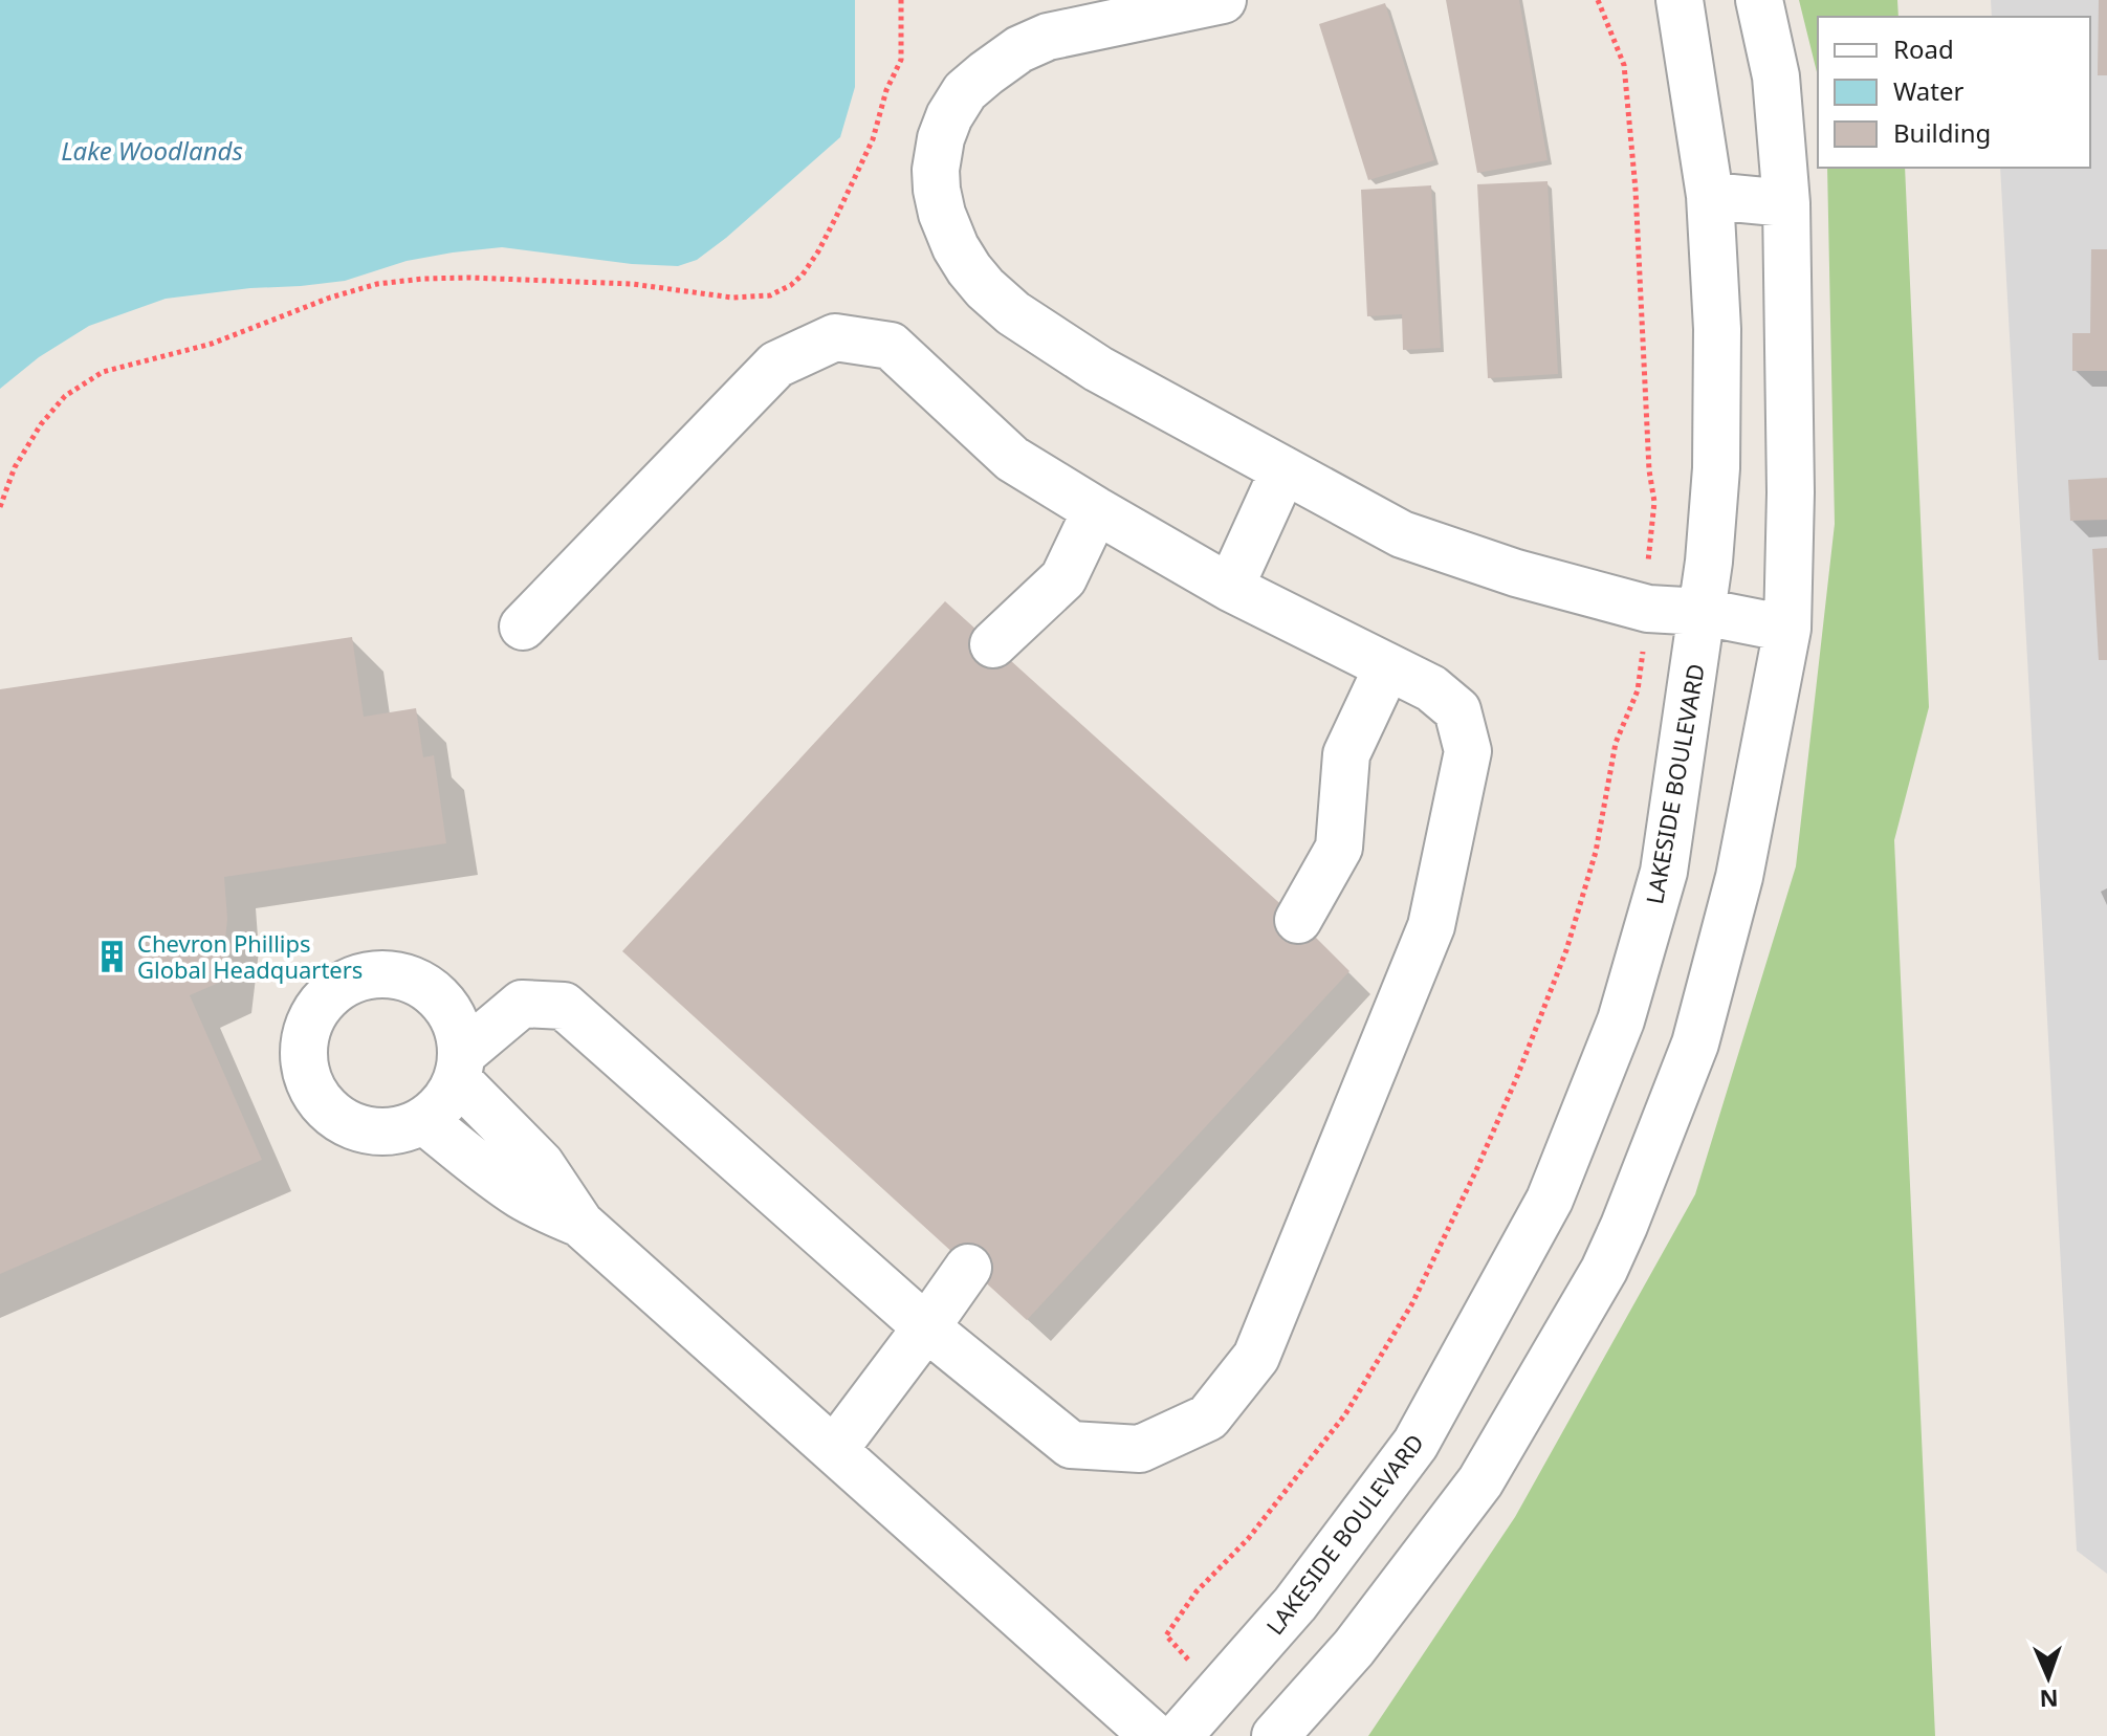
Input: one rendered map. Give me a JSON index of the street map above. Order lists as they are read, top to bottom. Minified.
{"streets":{"street":["LAKESIDE BOULEVARD"]},"water":["Lake Woodlands"],"places":{"building":["Chevron Phillips Global Headquarters"]},"legend":["Road","Water","Building"],"north":"bottom"}
